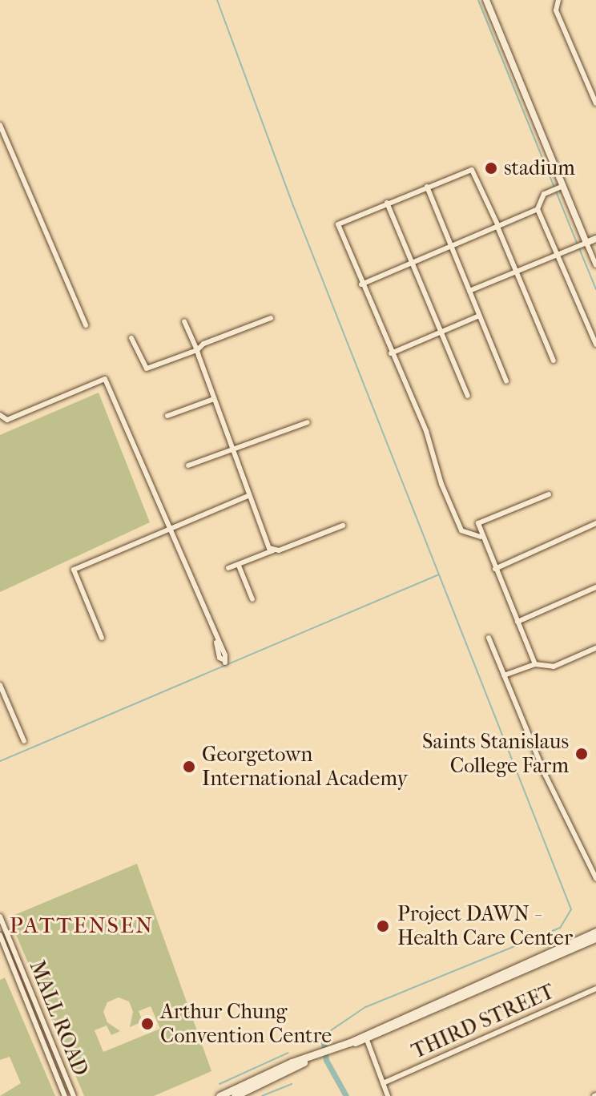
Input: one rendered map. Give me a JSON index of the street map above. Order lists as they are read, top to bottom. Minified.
{"streets":{"street":["MALL ROAD","THIRD STREET"]},"districts":["PATTENSEN"],"places":["stadium","Saints Stanislaus College Farm","Georgetown International Academy","Project DAWN - Health Care Center","Arthur Chung Convention Centre"]}
